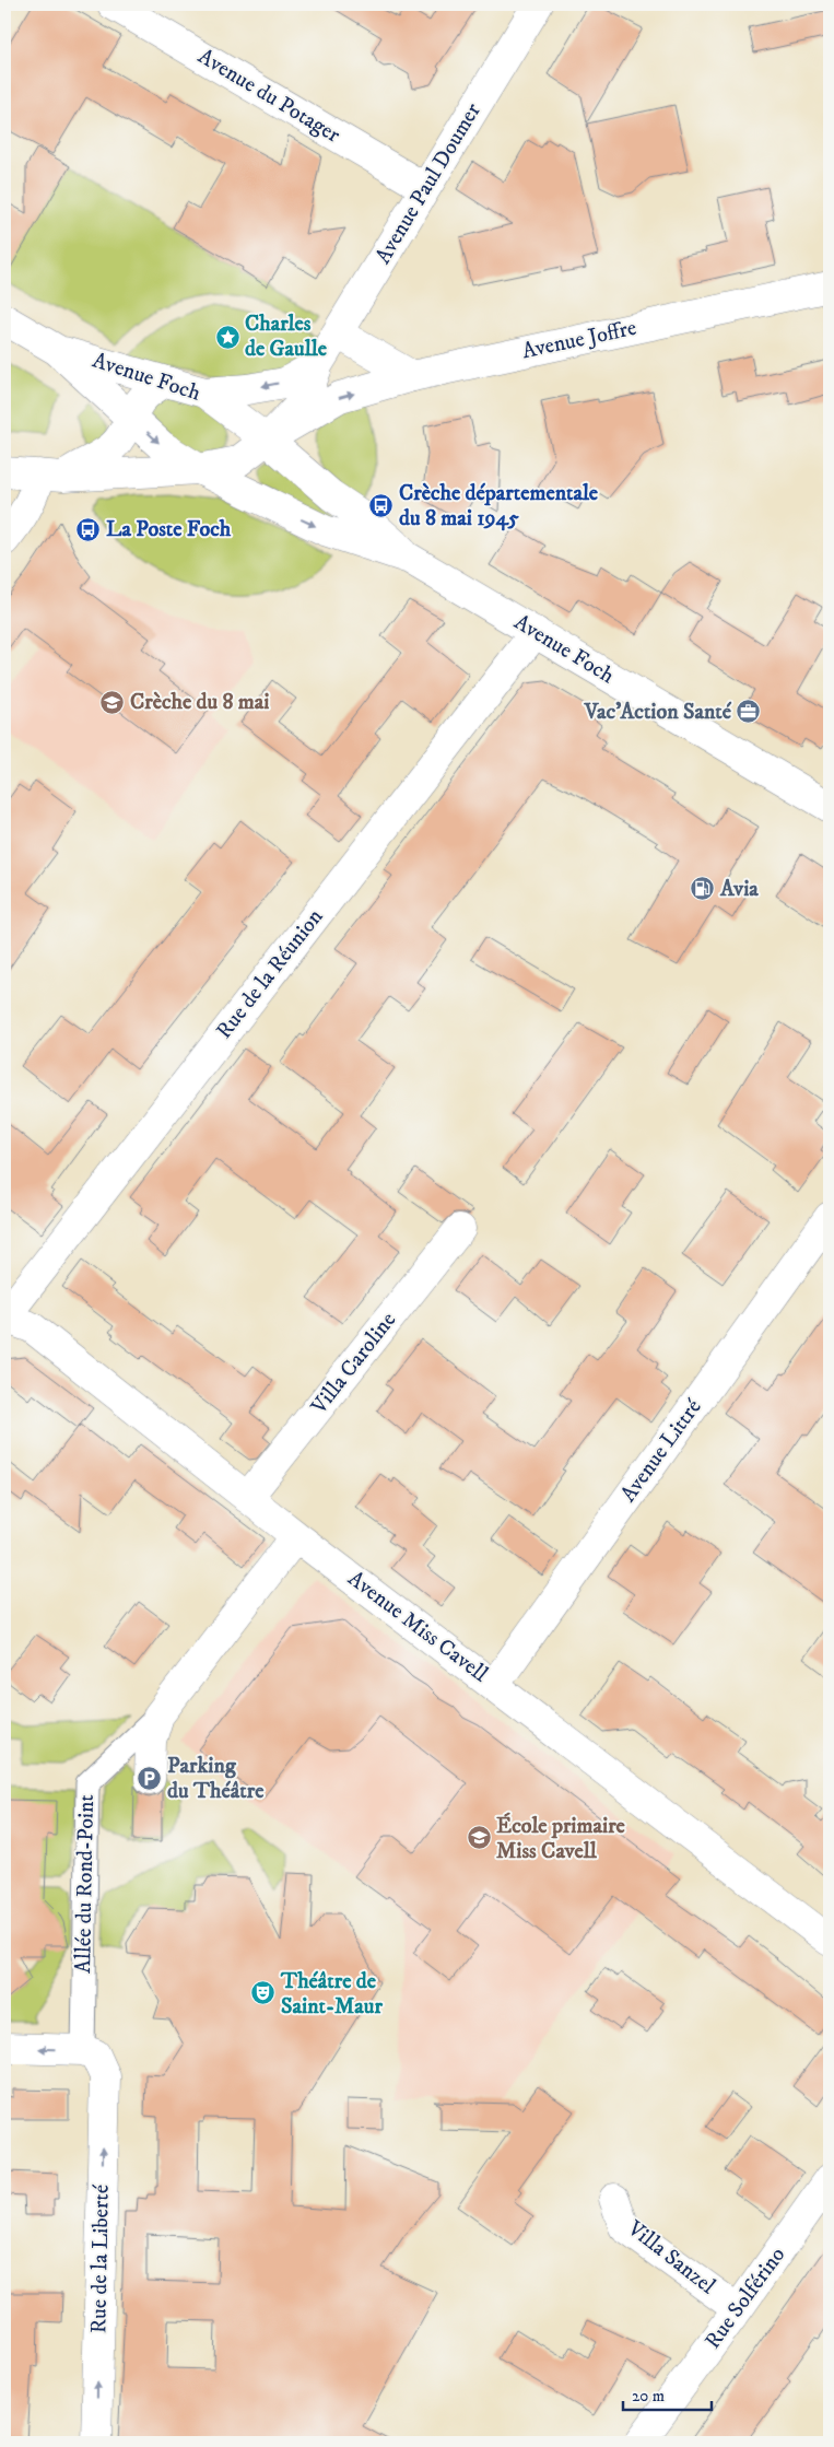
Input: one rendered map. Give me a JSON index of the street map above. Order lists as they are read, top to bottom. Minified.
{"streets":{"street":["Avenue du Potager","Avenue Paul Doumer","Avenue Joffre","Avenue Foch","Rue de la Réunion","Villa Caroline","Avenue Littré","Avenue Miss Cavell","Allée du Rond-Point","Villa Sanzel","Rue de la Liberté","Rue Solférino"]},"crossings":[["Avenue du Potager","Avenue Paul Doumer"],["Avenue Joffre","Avenue Foch"],["Avenue Foch","Rue de la Réunion"],["Rue de la Réunion","Avenue Miss Cavell"],["Villa Caroline","Avenue Miss Cavell"],["Avenue Littré","Avenue Miss Cavell"],["Avenue Miss Cavell","Allée du Rond-Point"],["Allée du Rond-Point","Rue de la Liberté"],["Villa Sanzel","Rue Solférino"]],"one_way":["Rue de la Liberté"],"places":{"place":["Charles de Gaulle"],"bus stop":["Crèche départementale du 8 mai 1945","La Poste Foch"],"school or university":["Crèche du 8 mai","École primaire Miss Cavell"],"office":["Vac'Action Santé"],"fuel station":["Avia"],"parking":["Parking du Théâtre"],"theatre":["Théâtre de Saint-Maur"]},"scale_bar":"20 m"}
